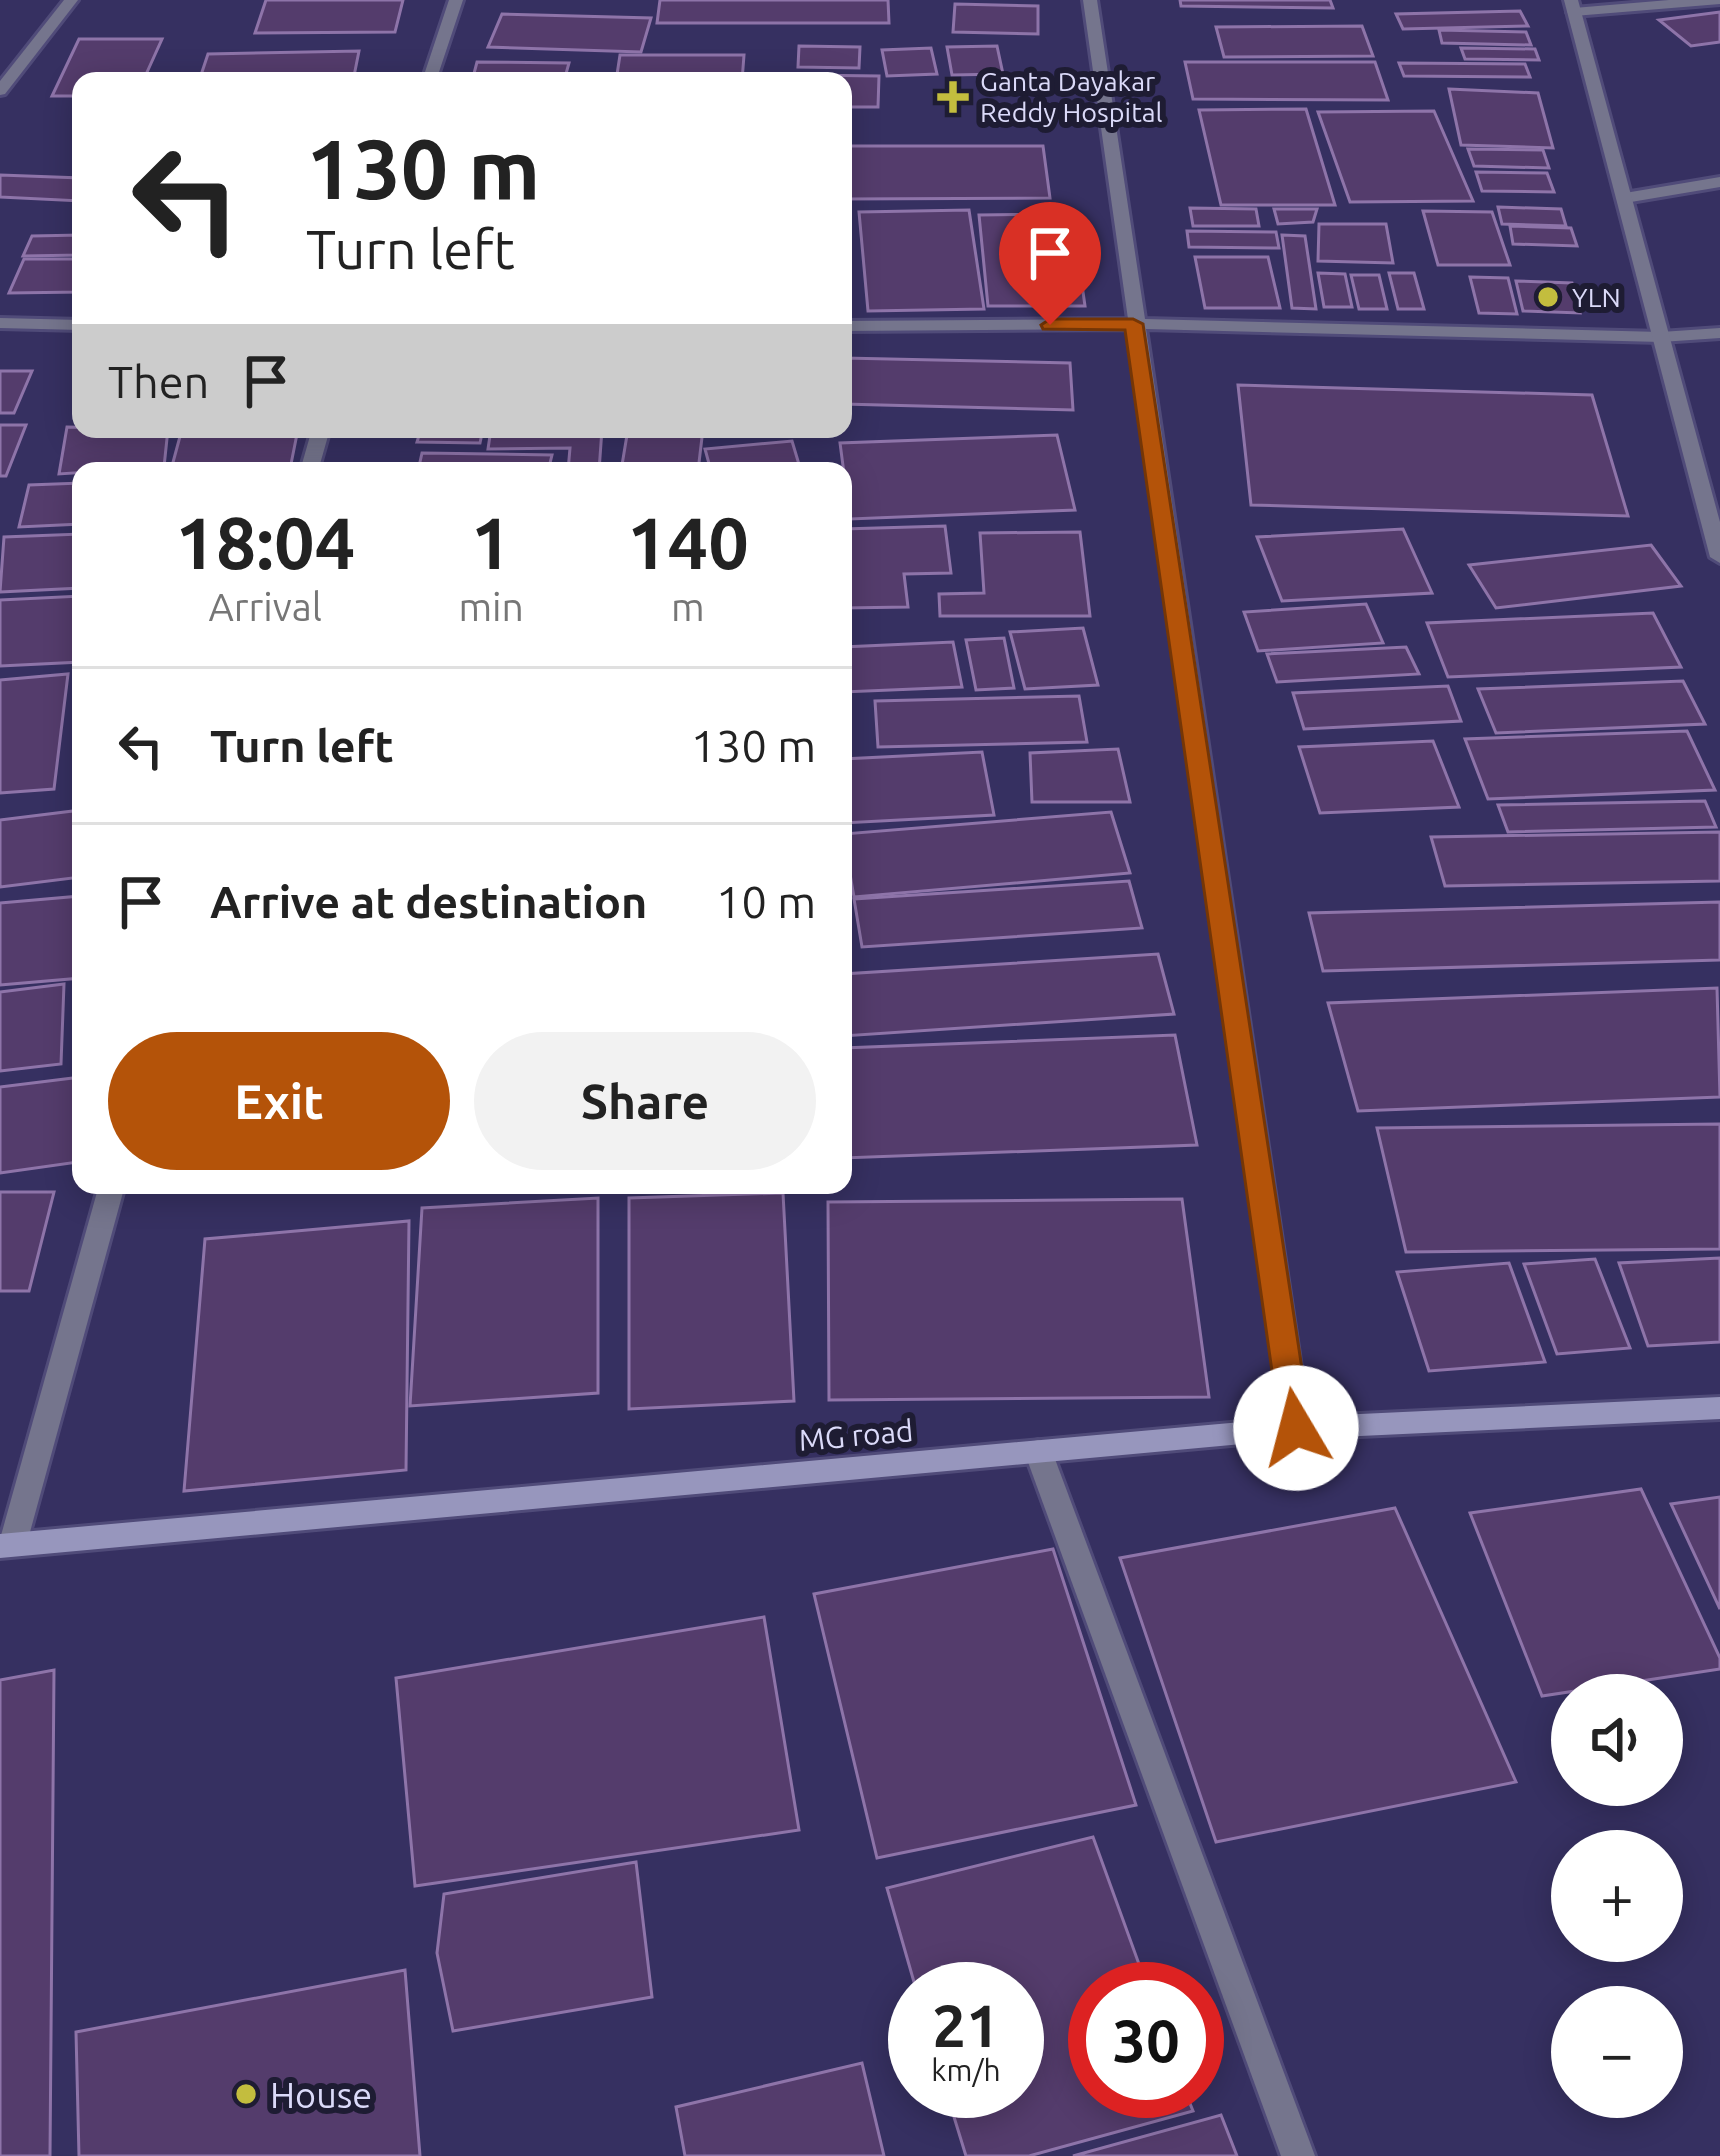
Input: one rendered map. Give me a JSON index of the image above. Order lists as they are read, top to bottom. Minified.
{"streets":{"main road":["MG road"]},"places":{"health":["Ganta Dayakar Reddy Hospital"],"other":["YLN","House"]},"page":{"turn":["130 m","Turn left"],"then":"Then","eta":["18:04","Arrival","1","min","140","m"],"list":[{"name":"Turn left","value":"130 m"},{"name":"Arrive at destination","value":"10 m"}],"buttons":["Exit","Share"],"map_buttons":["+","−"],"speed":"21 km/h","limit":"30"}}
